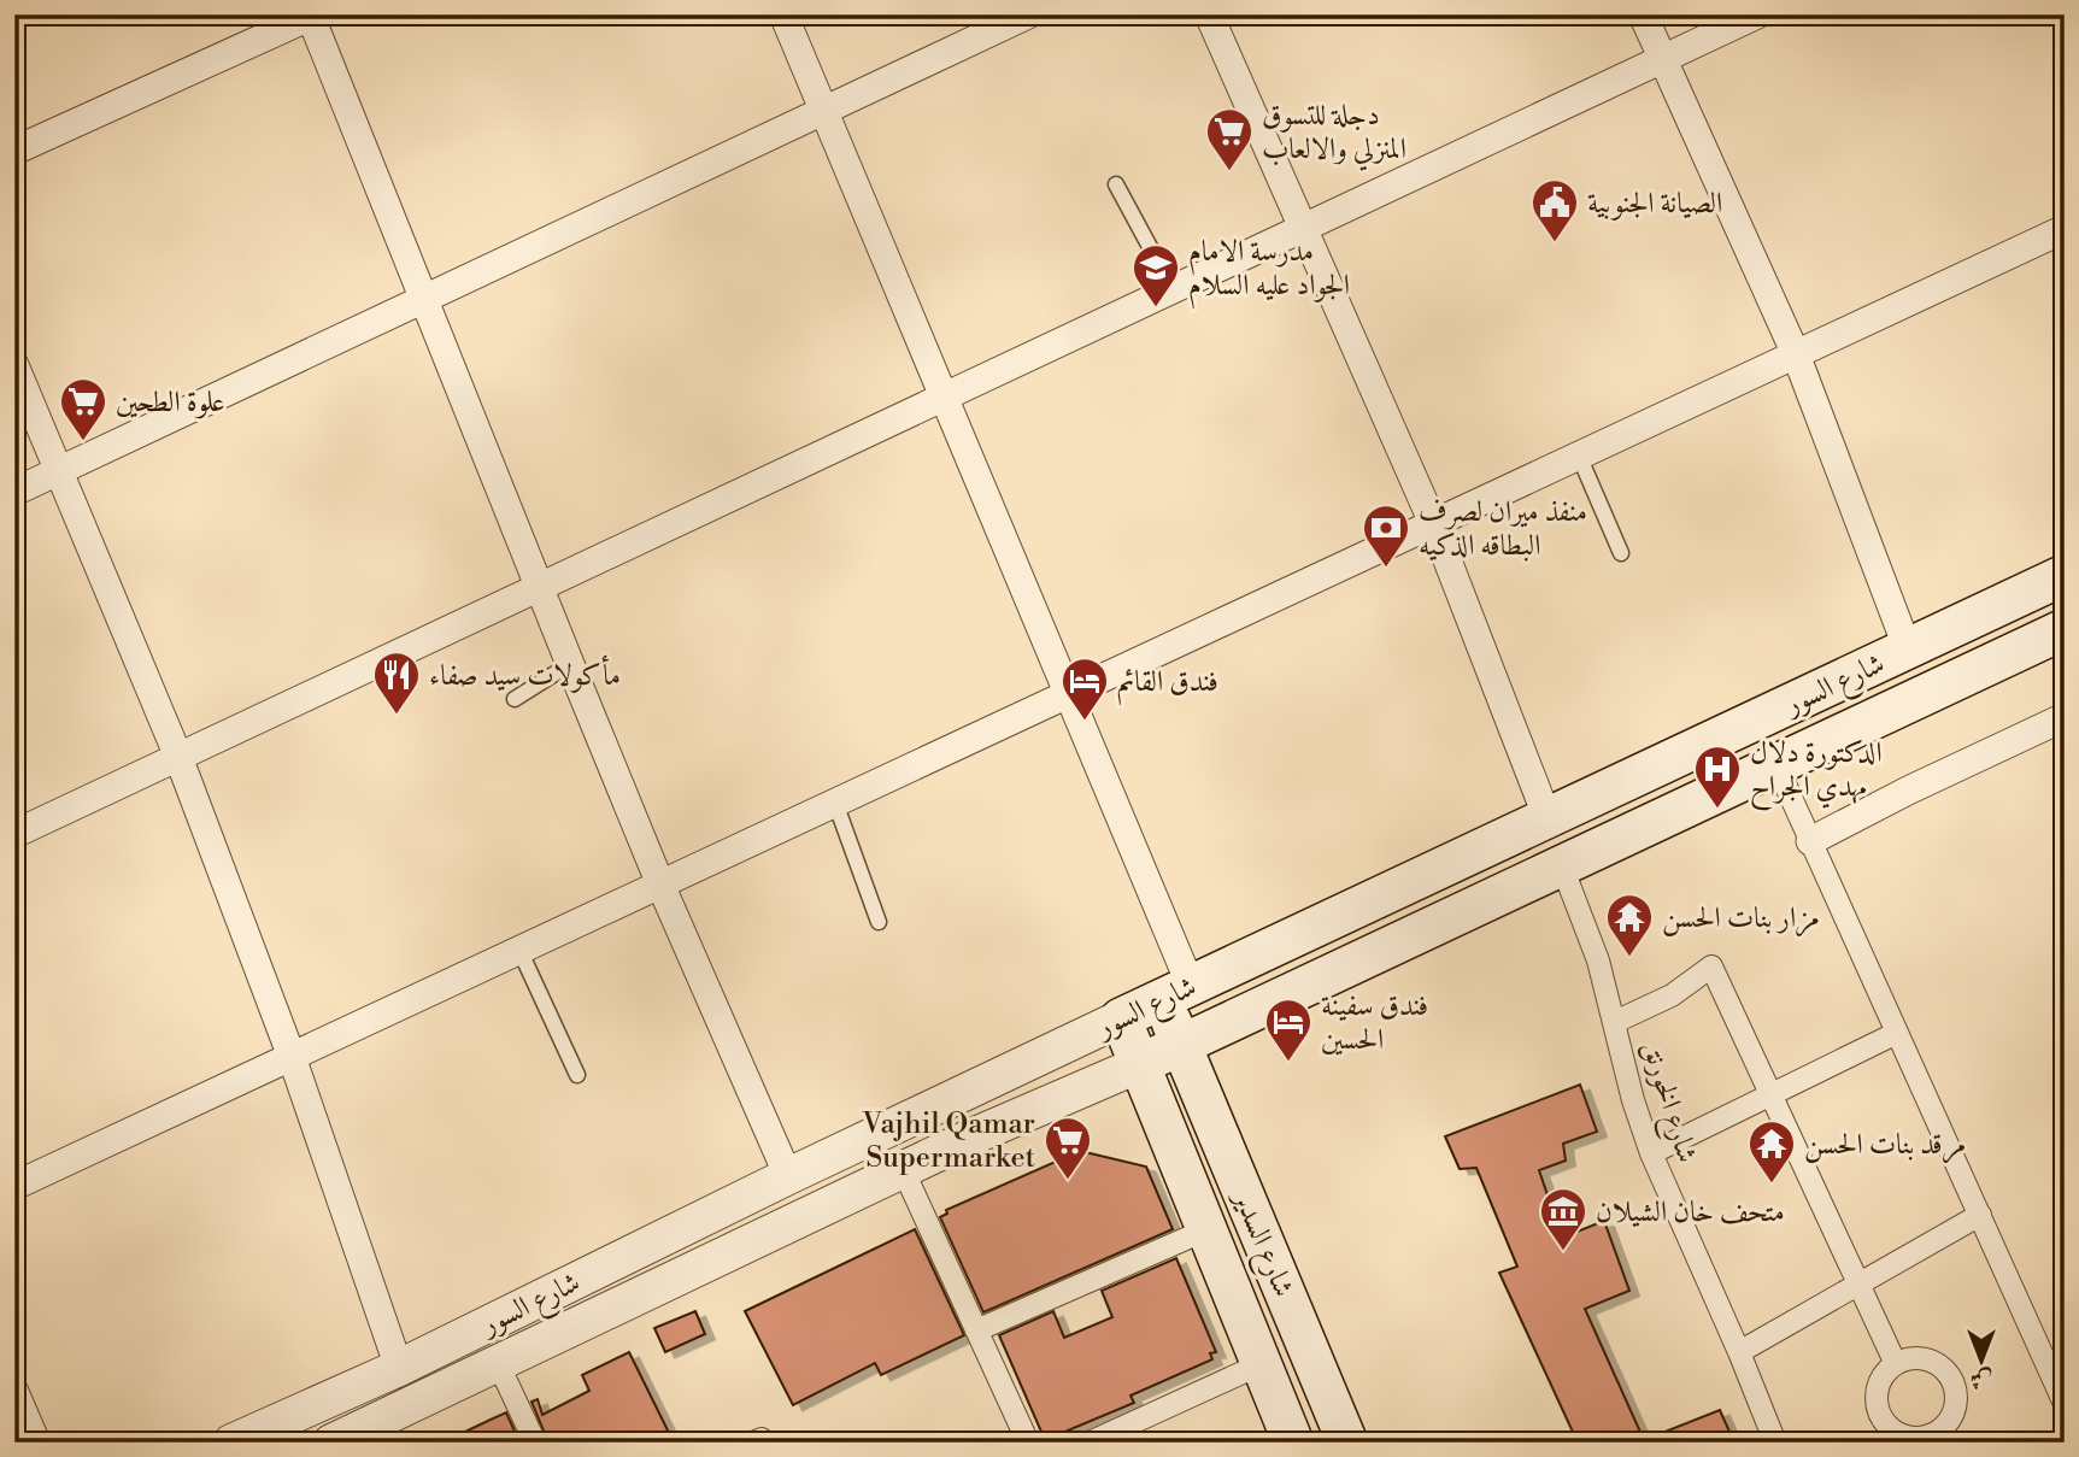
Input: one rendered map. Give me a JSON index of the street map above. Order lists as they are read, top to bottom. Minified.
{"streets":{"main road":["شارع السور","شارع السدير"],"street":["شارع الخورنق"]},"crossings":[["شارع السور","شارع الخورنق"],["شارع السور","شارع السدير"]],"places":{"supermarket":["دجلة للتسوق المنزلي والالعاب","علوة الطحين","Vajhil Qamar Supermarket"],"public building":["الصيانة الجنوبية"],"school or university":["مدرسة الامام الجواد عليه السلام"],"bank":["منفذ ميران لصرف البطاقه الذكيه"],"restaurant":["مأكولات سيد صفاء"],"hotel":["فندق القائم","فندق سفينة الحسين"],"hospital":["الدكتورة دلال مهدي الجراح"],"temple":["مزار بنات الحسن","مرقد بنات الحسن"],"museum":["متحف خان الشيلان"]},"north":"bottom"}
